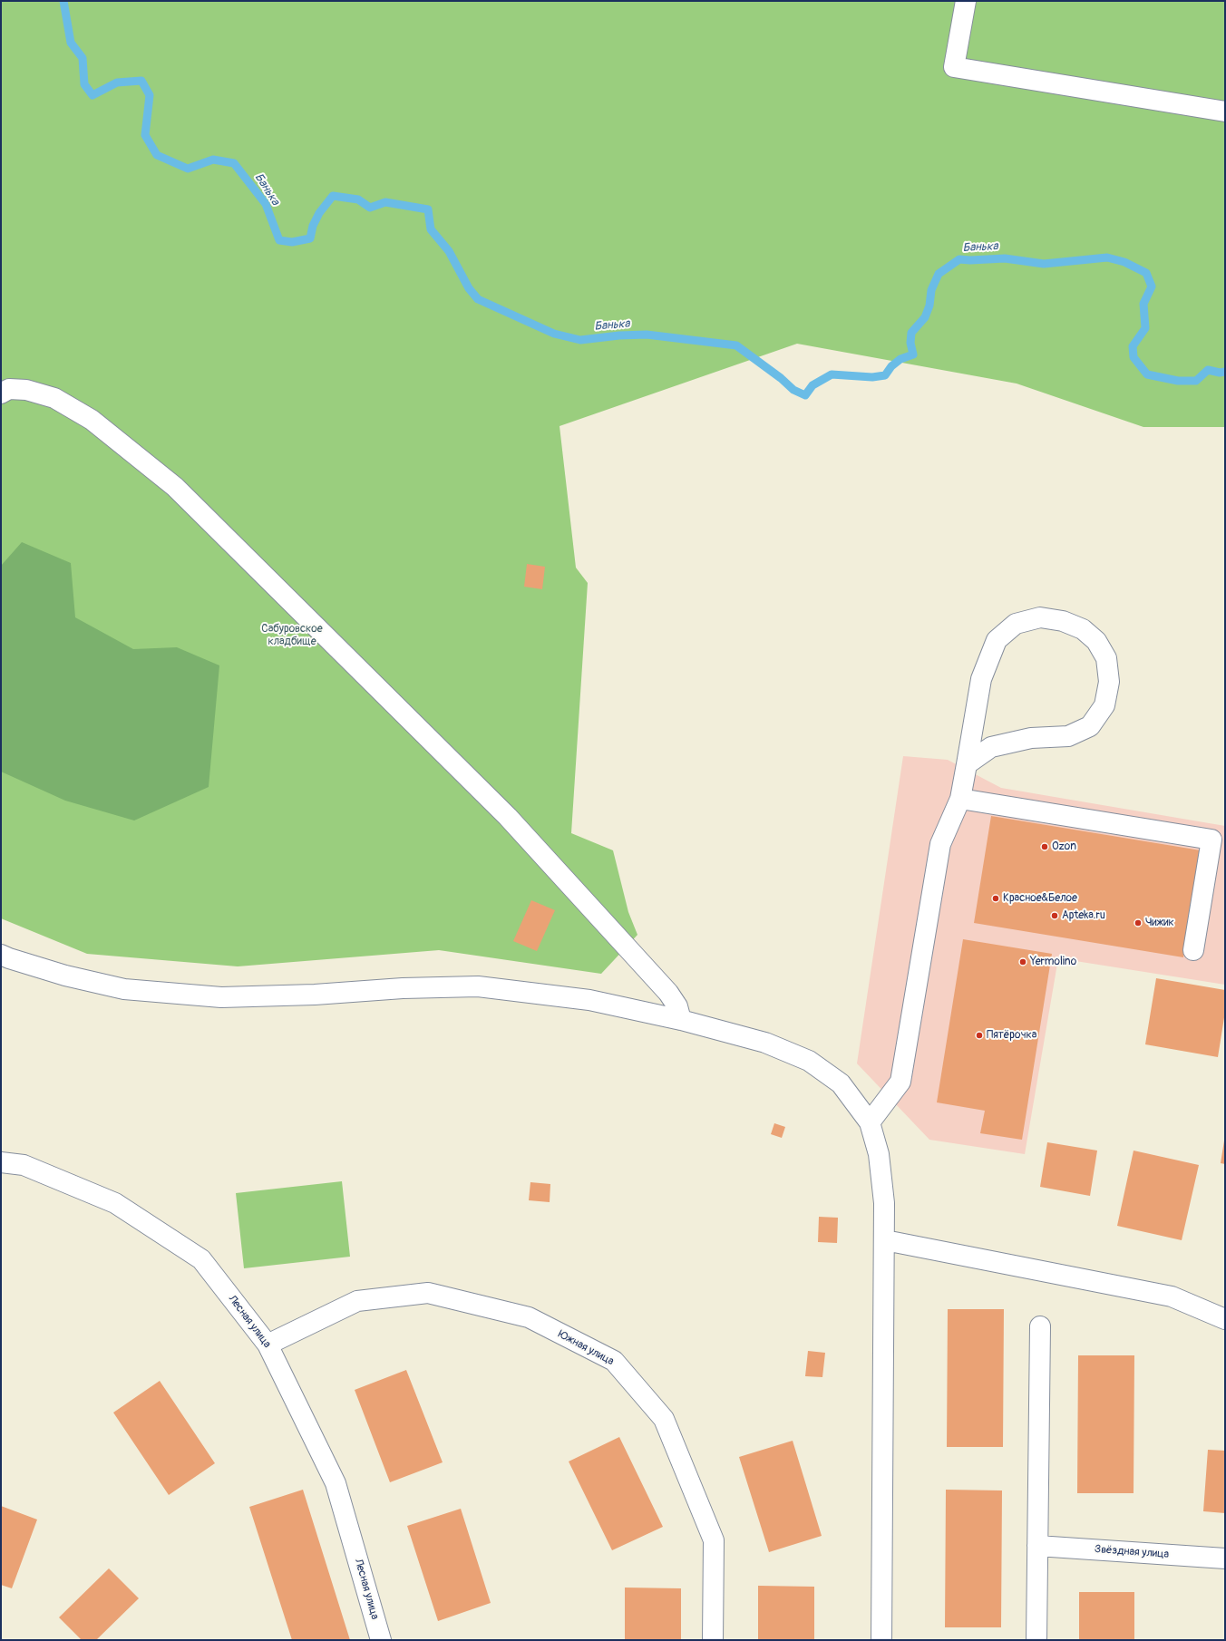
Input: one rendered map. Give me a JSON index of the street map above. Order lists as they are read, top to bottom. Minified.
{"streets":{"street":["Лесная улица","Южная улица","Звёздная улица"]},"crossings":[["Лесная улица","Южная улица"]],"water":["Банька"],"parks":["Сабуровское кладбище"],"places":["Ozon","Красное&Белое","Apteka.ru","Чижик","Yermolino","Пятёрочка"]}
